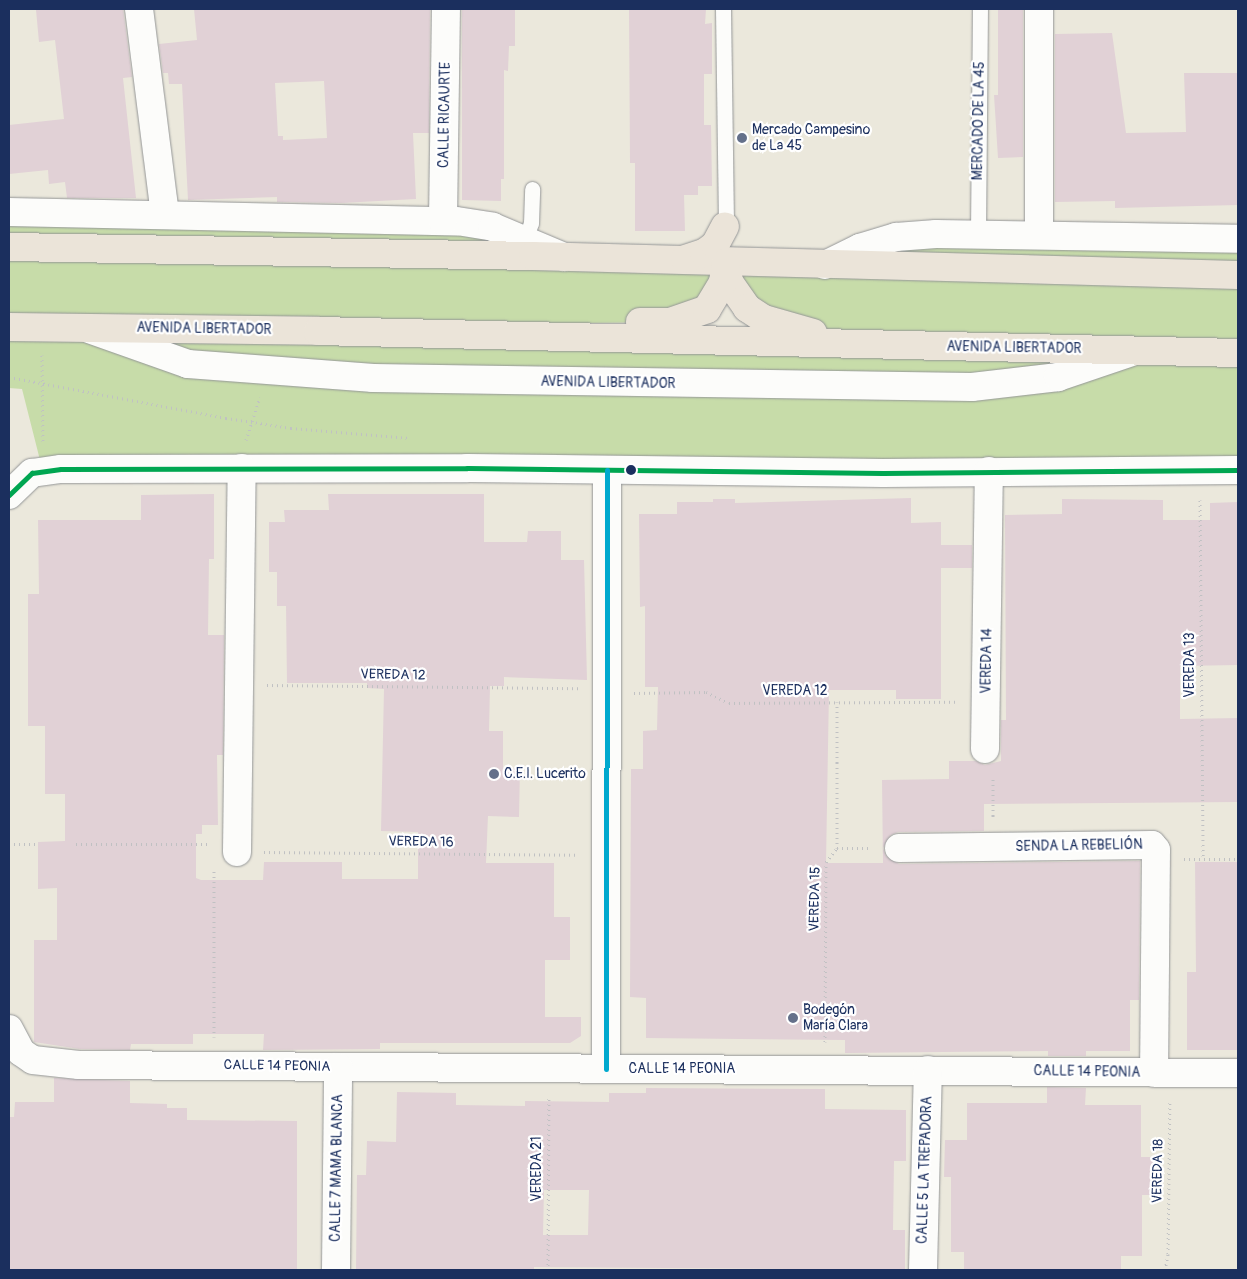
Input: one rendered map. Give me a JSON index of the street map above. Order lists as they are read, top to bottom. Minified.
{"streets":{"main road":["AVENIDA LIBERTADOR"],"street":["CALLE RICAURTE","VEREDA 14","SENDA LA REBELIÓN","CALLE 14 PEONIA","CALLE 7 MAMA BLANCA","CALLE 5 LA TREPADORA"],"lane":["MERCADO DE LA 45"],"path":["VEREDA 13","VEREDA 12","VEREDA 16","VEREDA 15","VEREDA 21","VEREDA 18"]},"crossings":[["VEREDA 14","VEREDA 12"],["VEREDA 12","VEREDA 15"],["SENDA LA REBELIÓN","CALLE 14 PEONIA"],["SENDA LA REBELIÓN","VEREDA 18"],["VEREDA 15","CALLE 14 PEONIA"],["CALLE 14 PEONIA","CALLE 7 MAMA BLANCA"],["CALLE 14 PEONIA","VEREDA 21"],["CALLE 14 PEONIA","CALLE 5 LA TREPADORA"],["CALLE 14 PEONIA","VEREDA 18"]],"places":["Mercado Campesino de La 45","C.E.I. Lucerito","Bodegón María Clara"]}
